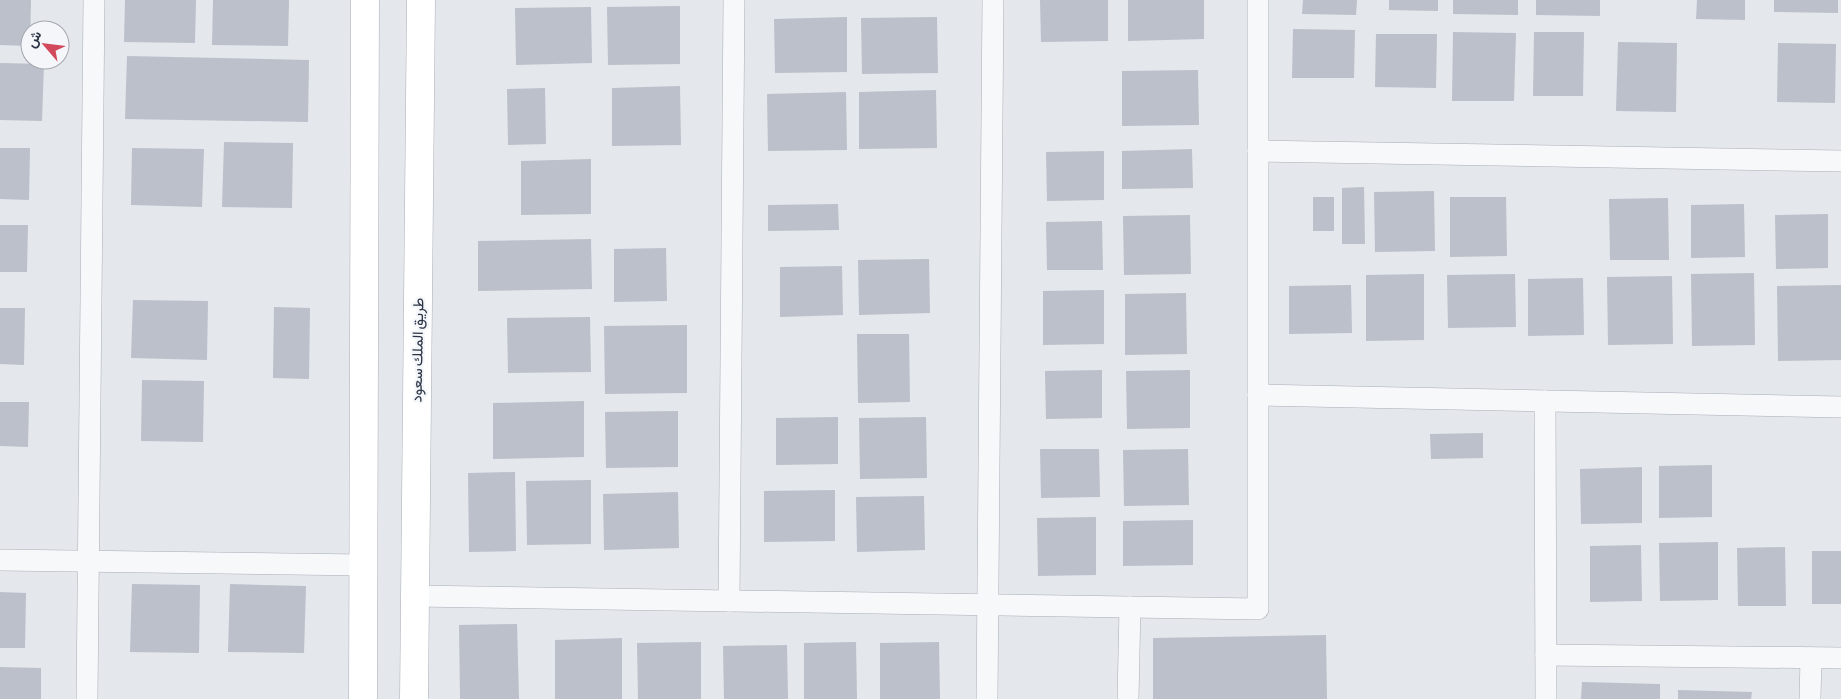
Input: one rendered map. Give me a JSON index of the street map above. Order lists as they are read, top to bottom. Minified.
{"streets":{"main road":["طريق الملك سعود"]},"north":"top left"}
